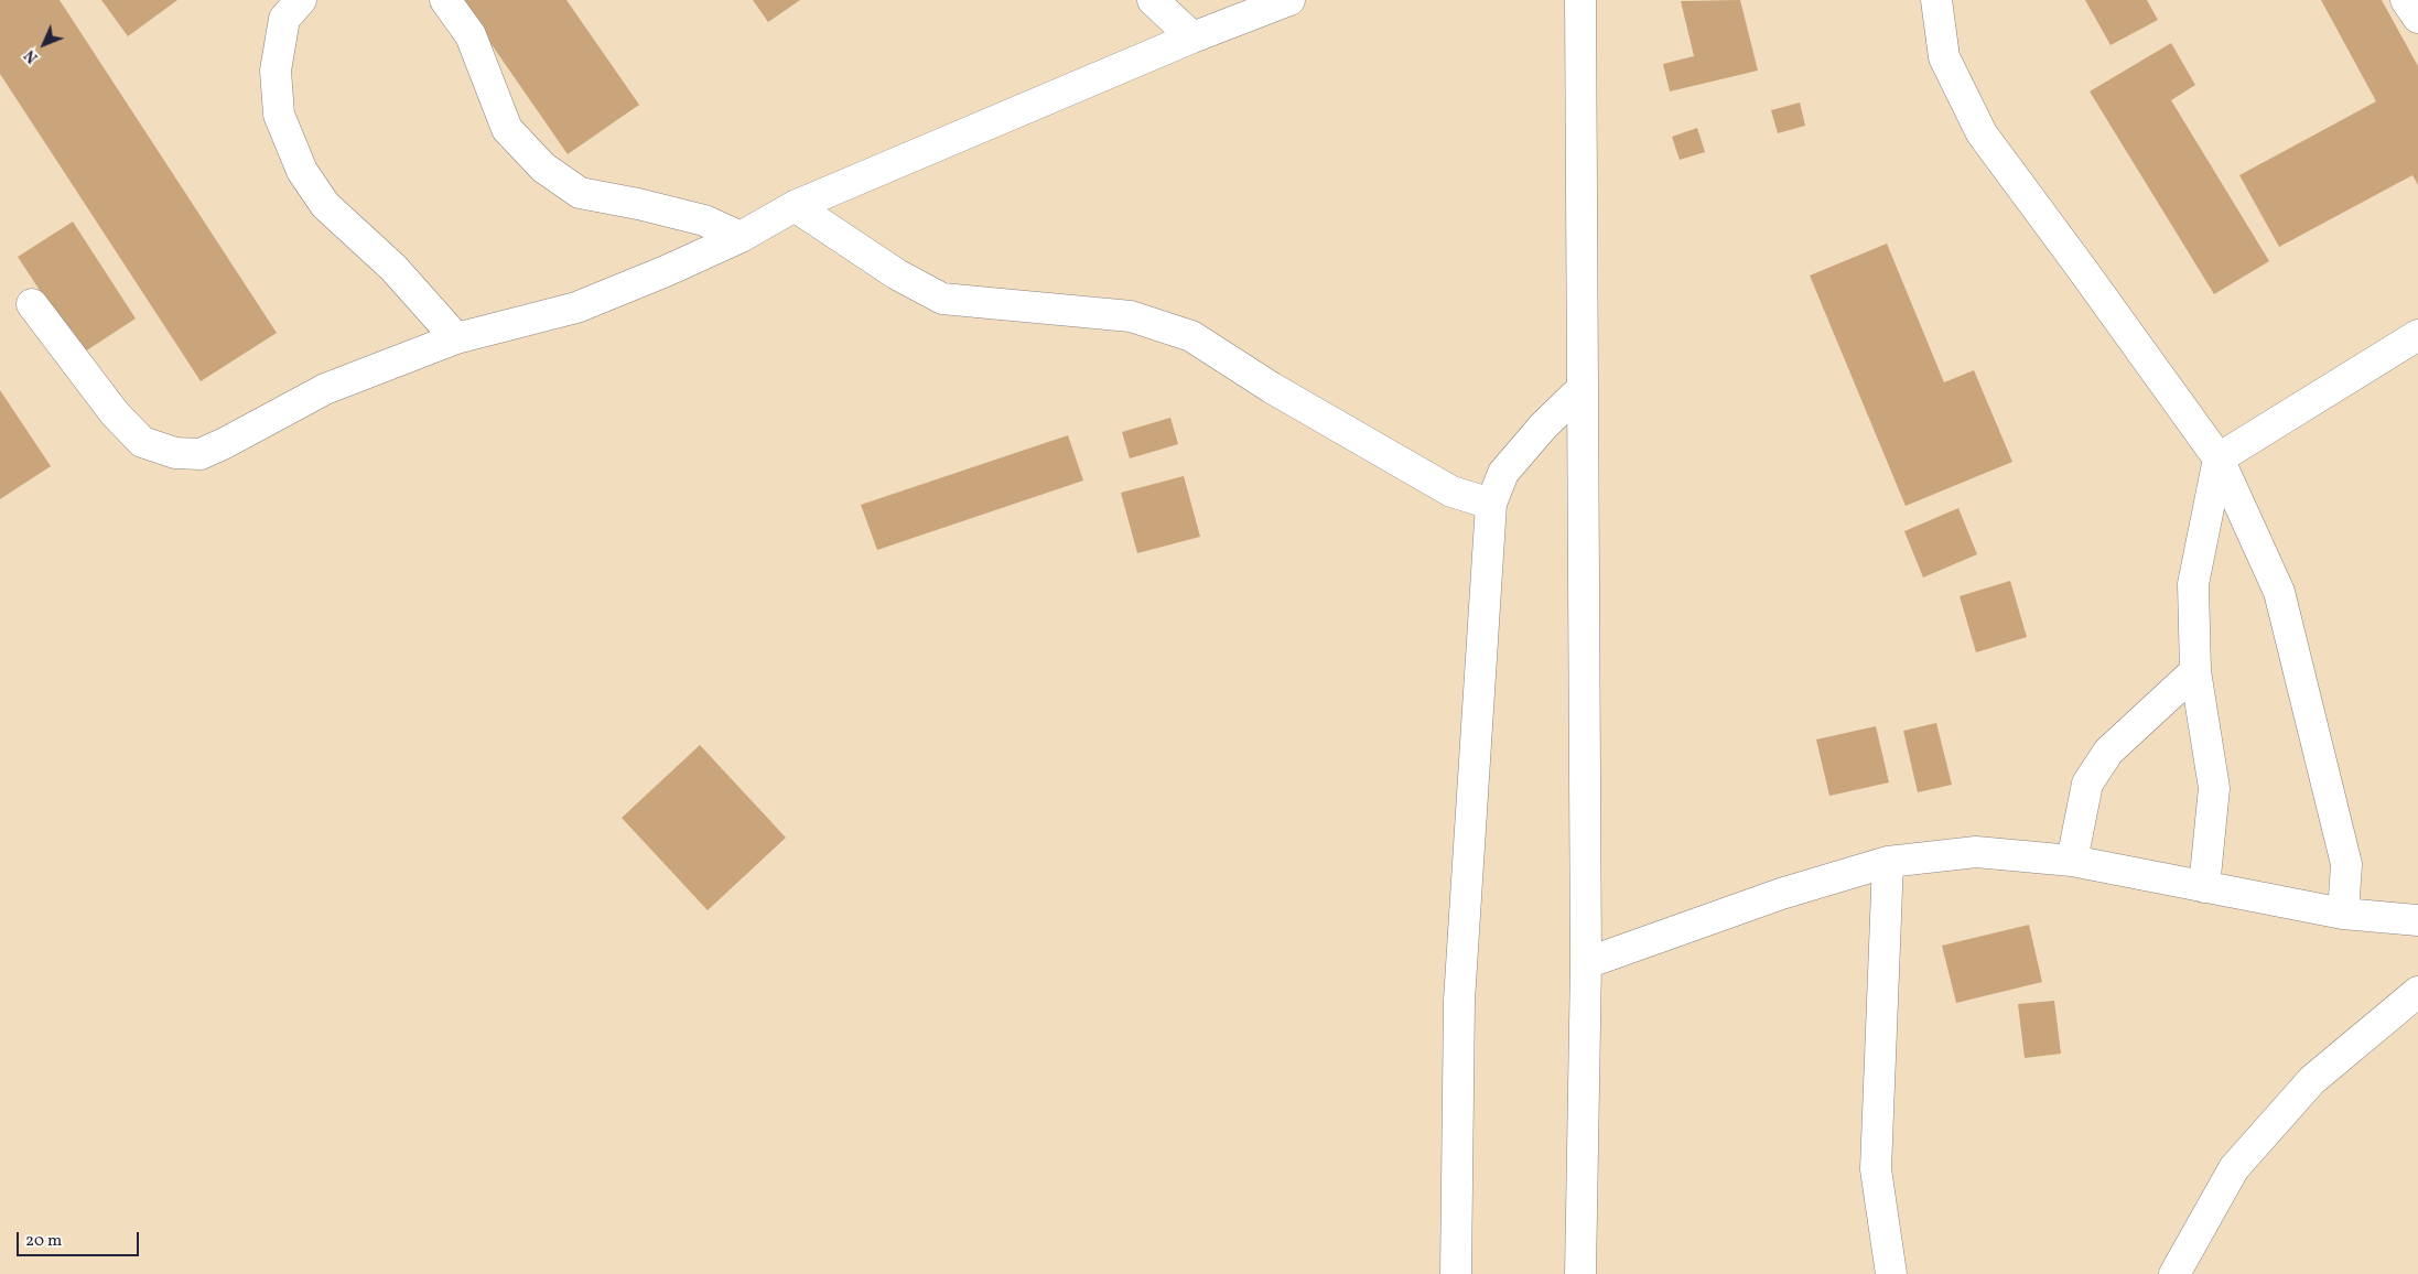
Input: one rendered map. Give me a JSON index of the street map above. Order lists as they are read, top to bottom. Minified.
{"scale_bar":"20 m","north":"bottom left"}
